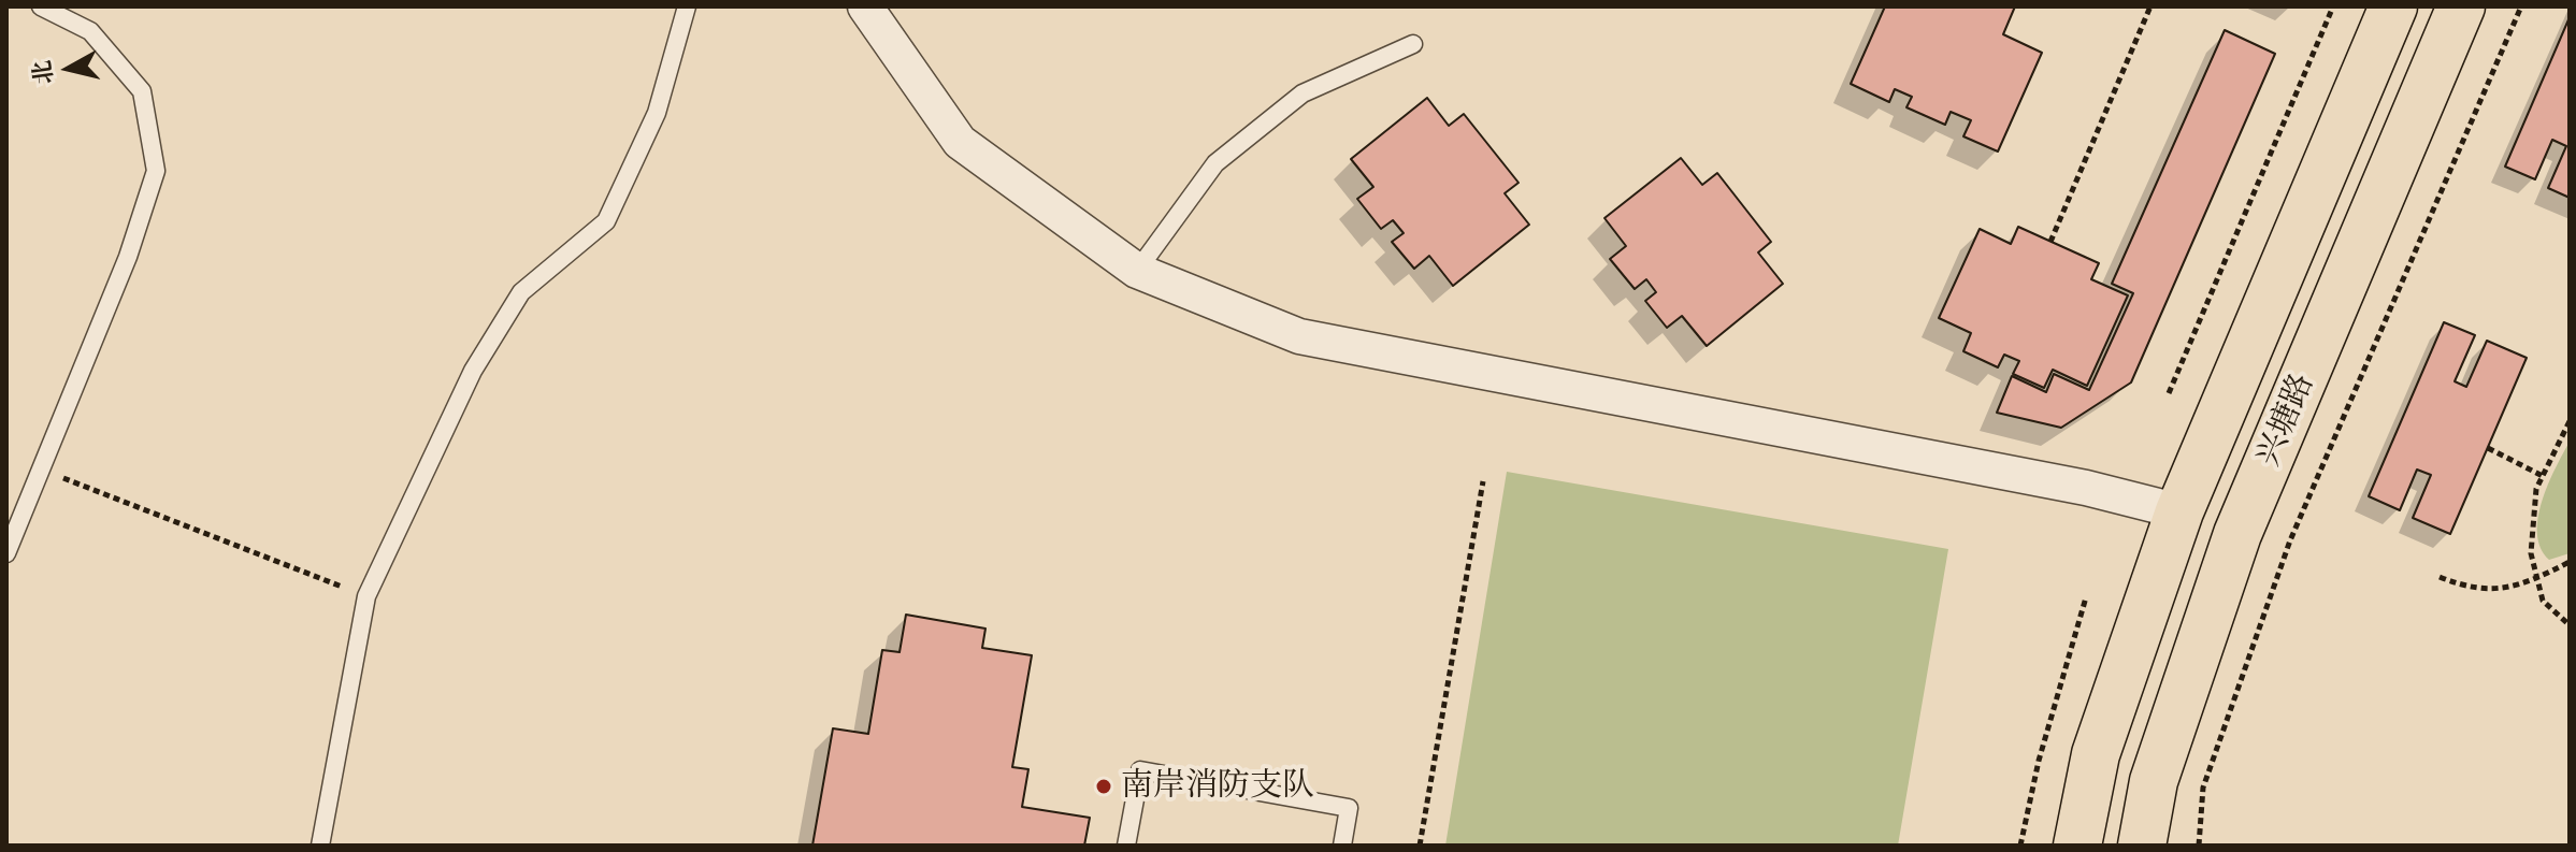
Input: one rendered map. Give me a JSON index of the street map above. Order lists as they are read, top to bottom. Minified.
{"streets":{"main road":["兴塘路"]},"places":["南岸消防支队"],"north":"left"}
